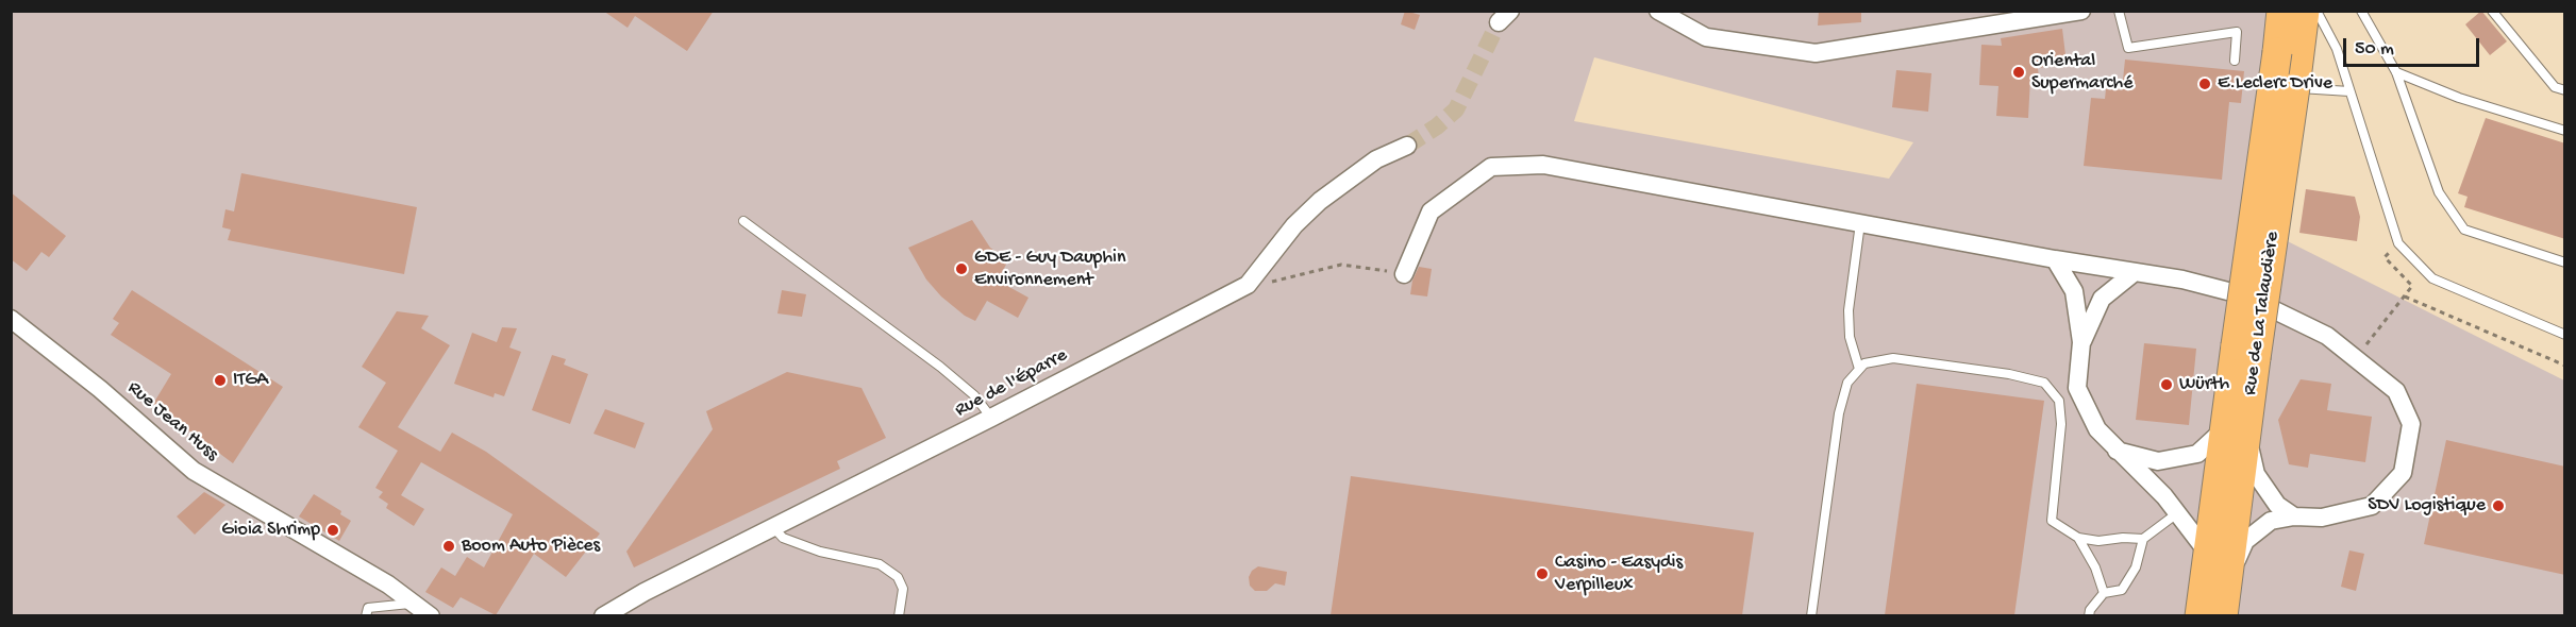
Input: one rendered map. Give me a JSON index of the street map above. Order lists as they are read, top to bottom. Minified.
{"streets":{"main road":["Rue de La Talaudière"],"street":["Rue de l'Éparre","Rue Jean Huss"]},"places":["Oriental Supermarché","E.Leclerc Drive","GDE - Guy Dauphin Environnement","ITGA","Würth","SDV Logistique","Gioia Shrimp","Boom Auto Pièces","Casino - Easydis Verpilleux"],"scale_bar":"50 m"}
